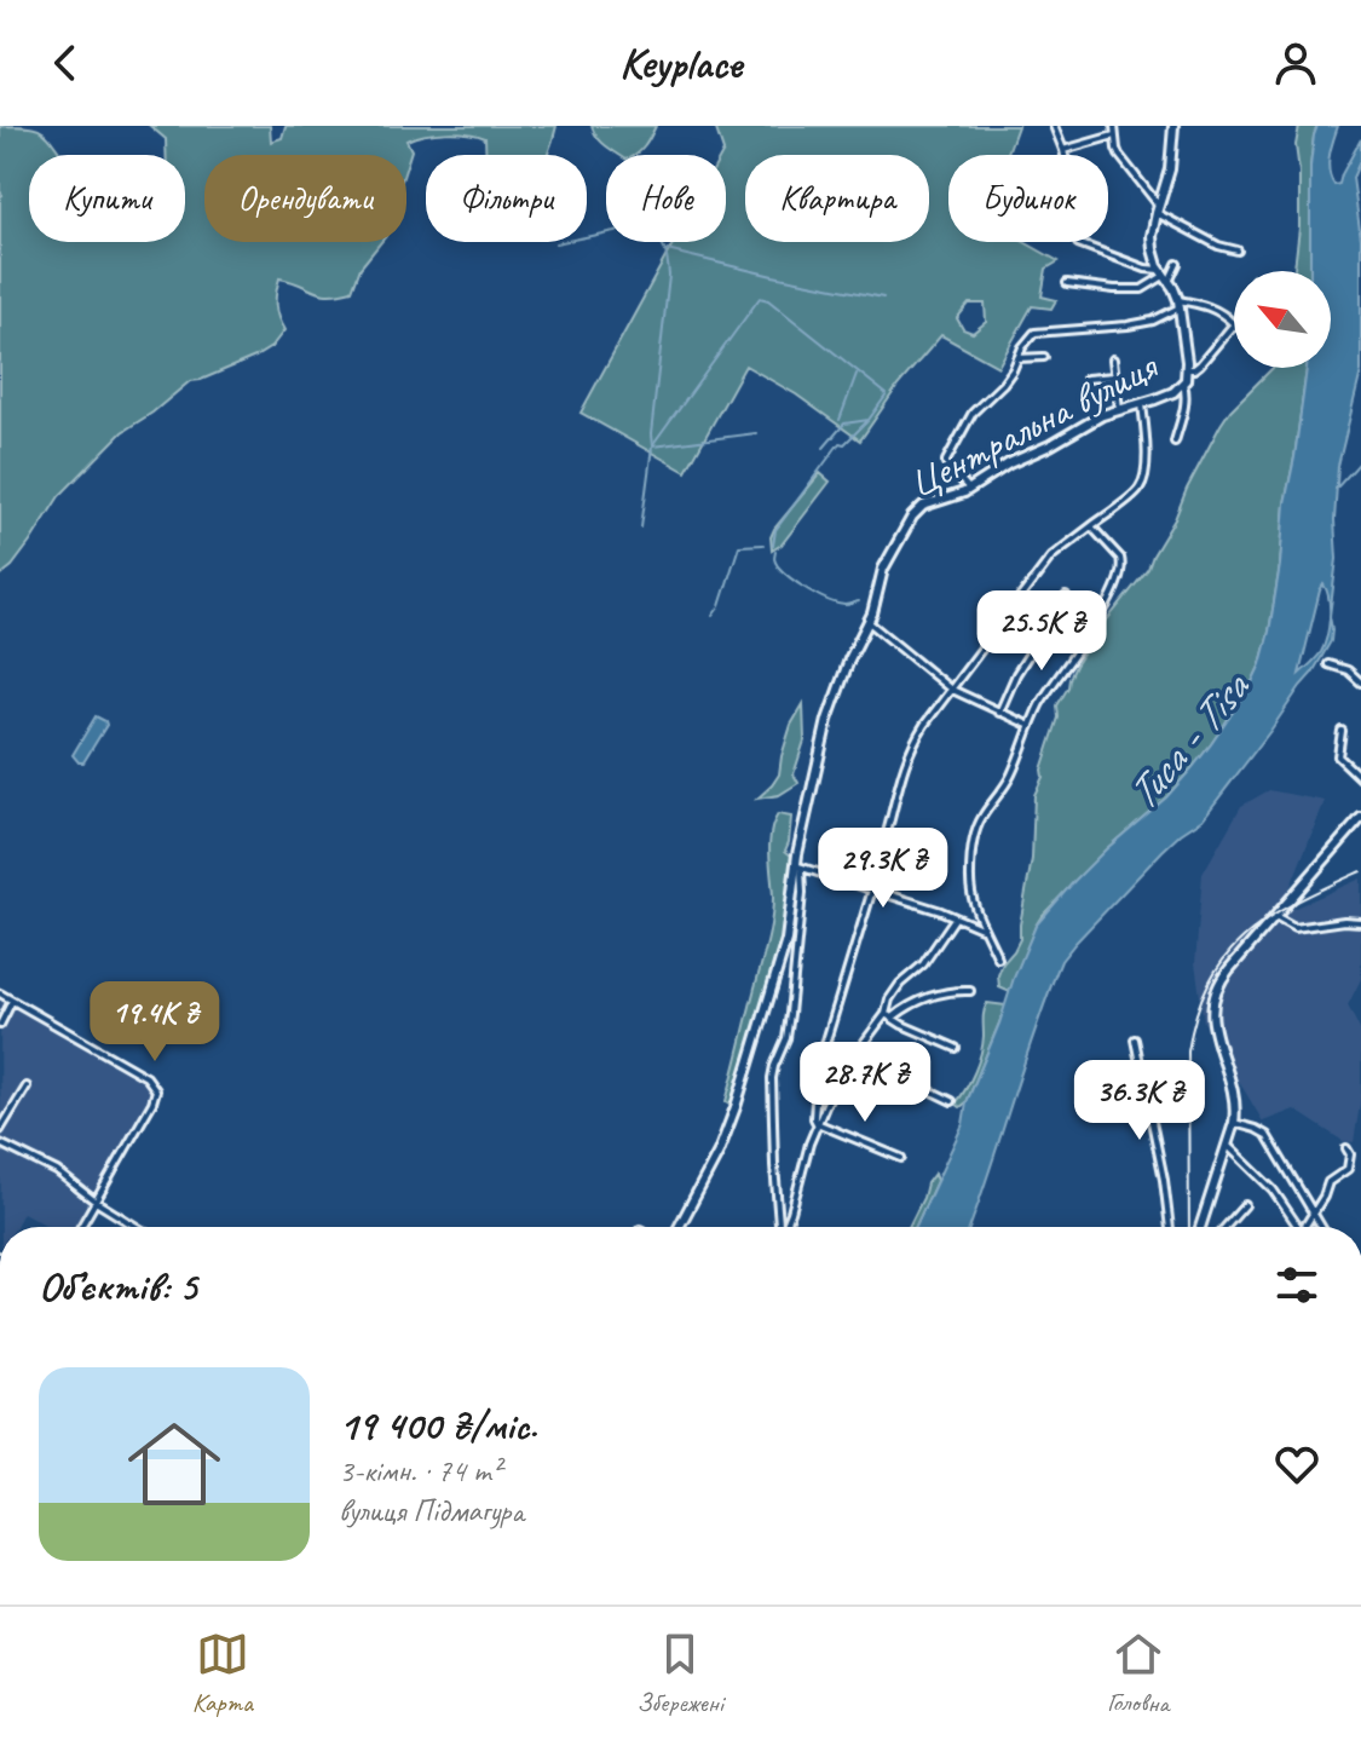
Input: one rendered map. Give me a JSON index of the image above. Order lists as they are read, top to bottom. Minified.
{"streets":{"main road":["Центральна вулиця"]},"water":["Тиса - Tisa"],"north":"top left","page":{"header":"Keyplace","chip":["Купити","Орендувати","Фільтри","Нове","Квартира","Будинок"],"price":["25.5K ₴","29.3K ₴","19.4K ₴","28.7K ₴","36.3K ₴"],"heading":"Об’єктів: 5","list":[{"name":"19 400 ₴/міс.","note":"3-кімн. · 74 m² · вулиця Підмагура"}],"tabs":["Карта","Збережені","Головна"]}}
